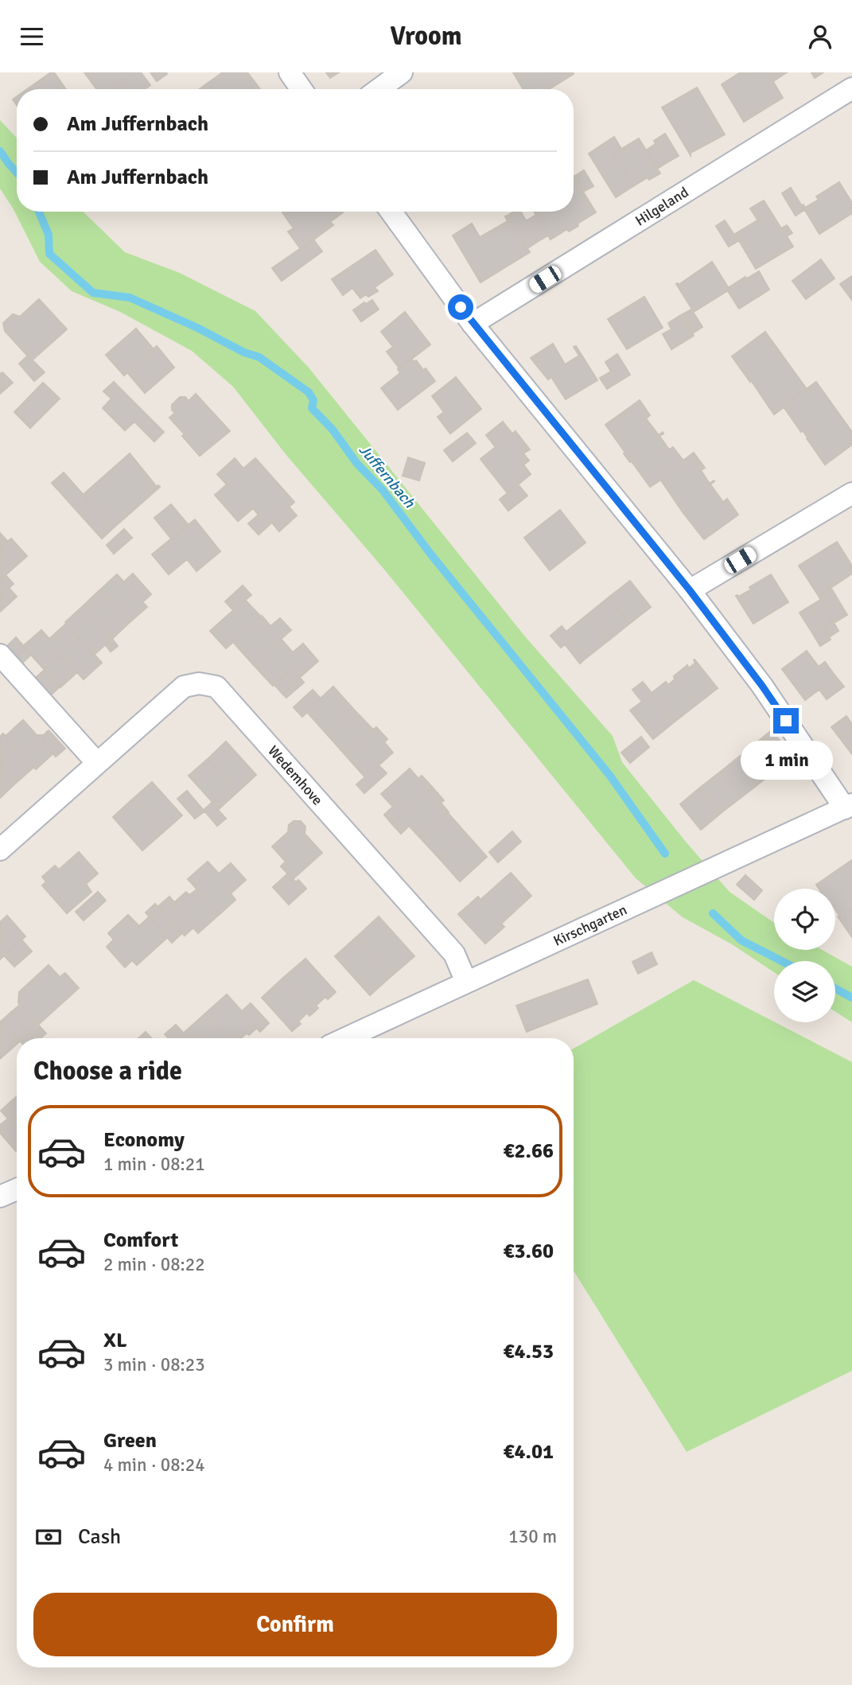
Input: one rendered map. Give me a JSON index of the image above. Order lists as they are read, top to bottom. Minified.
{"streets":{"street":["Hilgeland","Wedemhove","Kirschgarten"]},"crossings":[["Wedemhove","Kirschgarten"]],"water":["Juffernbach"],"page":{"header":"Vroom","banner":["Am Juffernbach","Am Juffernbach"],"bubble":"1 min","heading":"Choose a ride","list":[{"name":"Economy","note":"1 min · 08:21","value":"€2.66"},{"name":"Comfort","note":"2 min · 08:22","value":"€3.60"},{"name":"XL","note":"3 min · 08:23","value":"€4.53"},{"name":"Green","note":"4 min · 08:24","value":"€4.01"}],"pay":["Cash","130 m"],"buttons":"Confirm"}}
